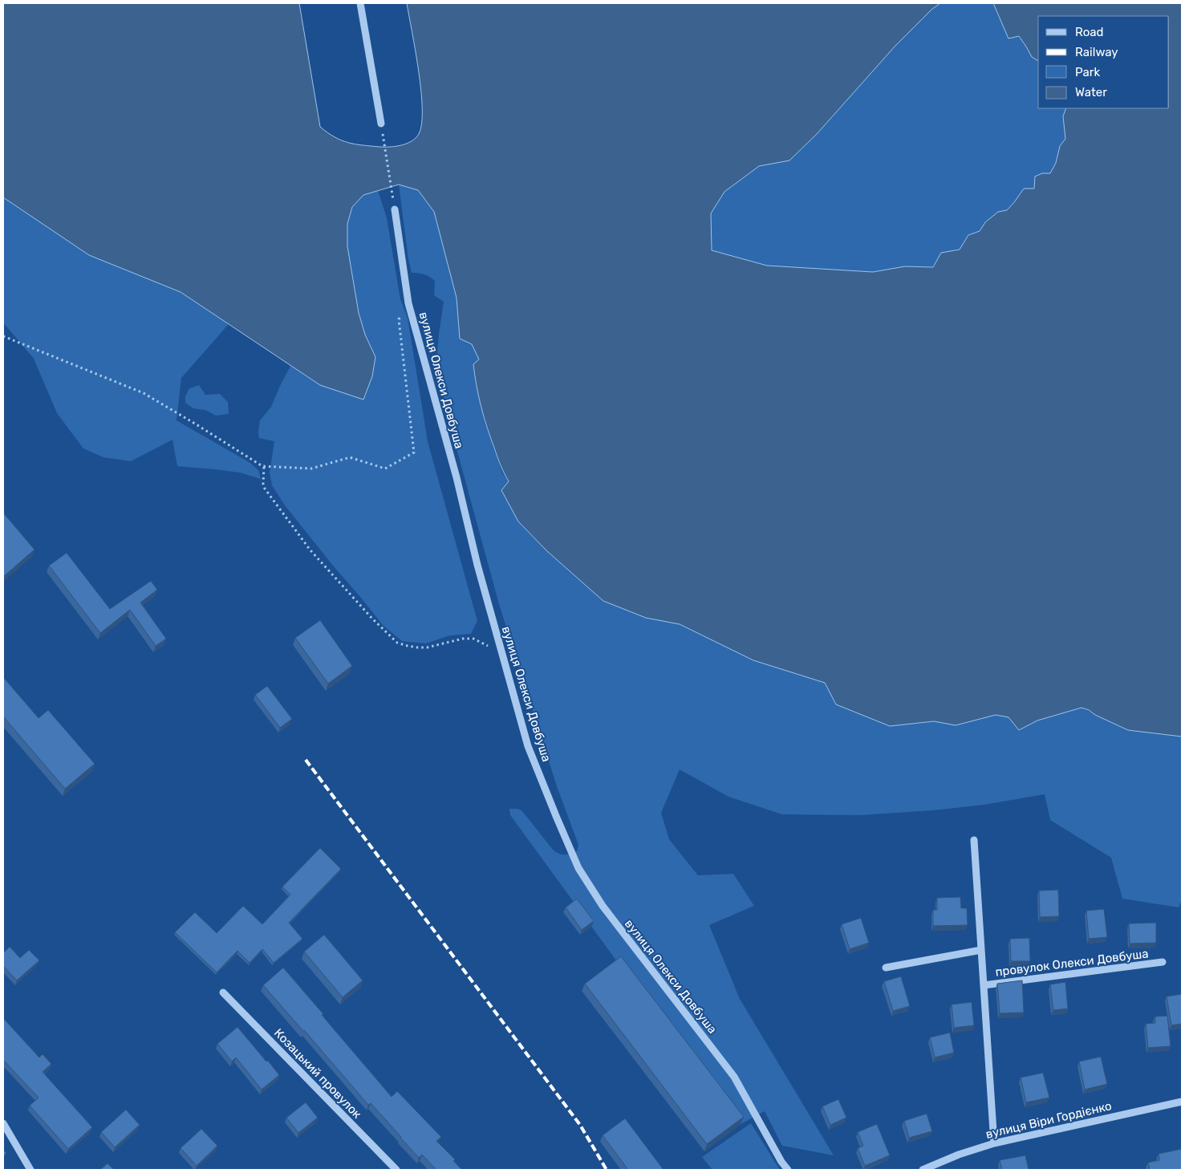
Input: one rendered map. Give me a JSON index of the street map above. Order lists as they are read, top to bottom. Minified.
{"streets":{"street":["вулиця Олекси Довбуша","провулок Олекси Довбуша","Козацький провулок","вулиця Віри Гордієнко"]},"crossings":[["провулок Олекси Довбуша","вулиця Віри Гордієнко"]],"legend":["Road","Railway","Park","Water"]}
